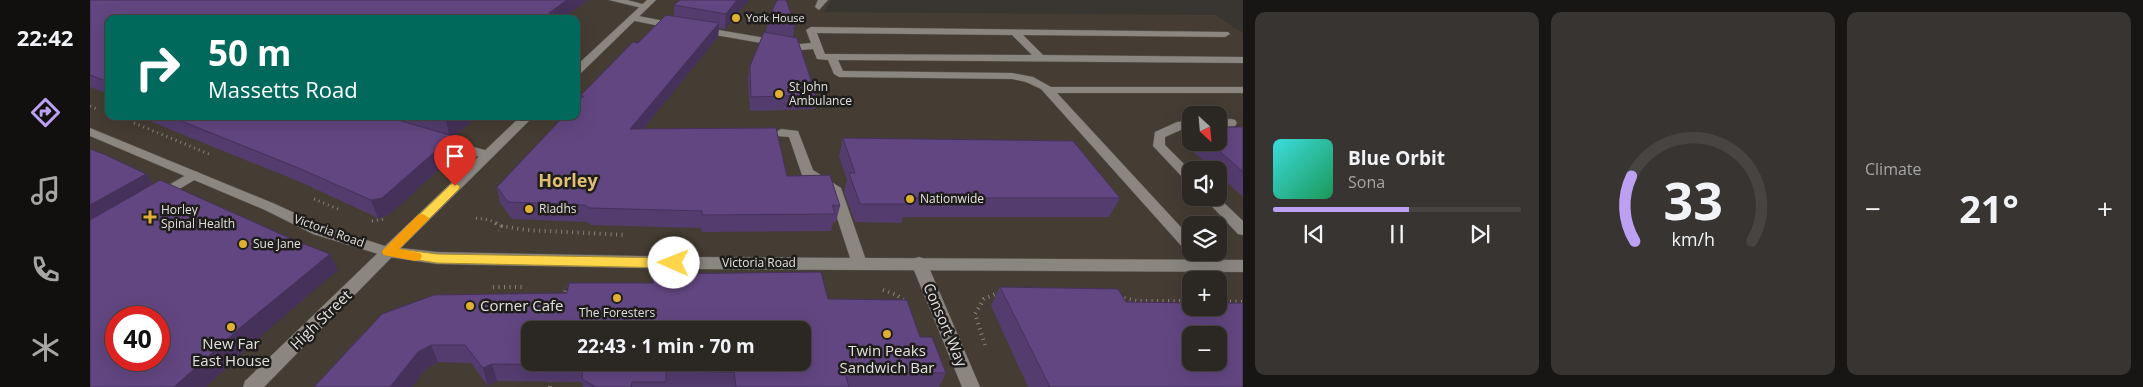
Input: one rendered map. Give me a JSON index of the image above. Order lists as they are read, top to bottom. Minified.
{"streets":{"street":["Victoria Road","High Street","Consort Way"]},"crossings":[["Victoria Road","High Street"],["Victoria Road","Consort Way"]],"districts":["Horley"],"places":{"other":["York House","St John Ambulance","Nationwide","Riadhs","Sue Jane","The Foresters","Corner Cafe","New Far East House","Twin Peaks Sandwich Bar"],"health":["Horley Spinal Health"]},"north":"bottom right","page":{"tabs":"22:42","tile":"Climate","turn":["50 m","Massetts Road"],"map_buttons":["+","−"],"song":["Blue Orbit","Sona"],"heat":["−","21°","+"],"limit":"40","trip":"22:43 · 1 min · 70 m","gauge":["33","km/h"]}}
